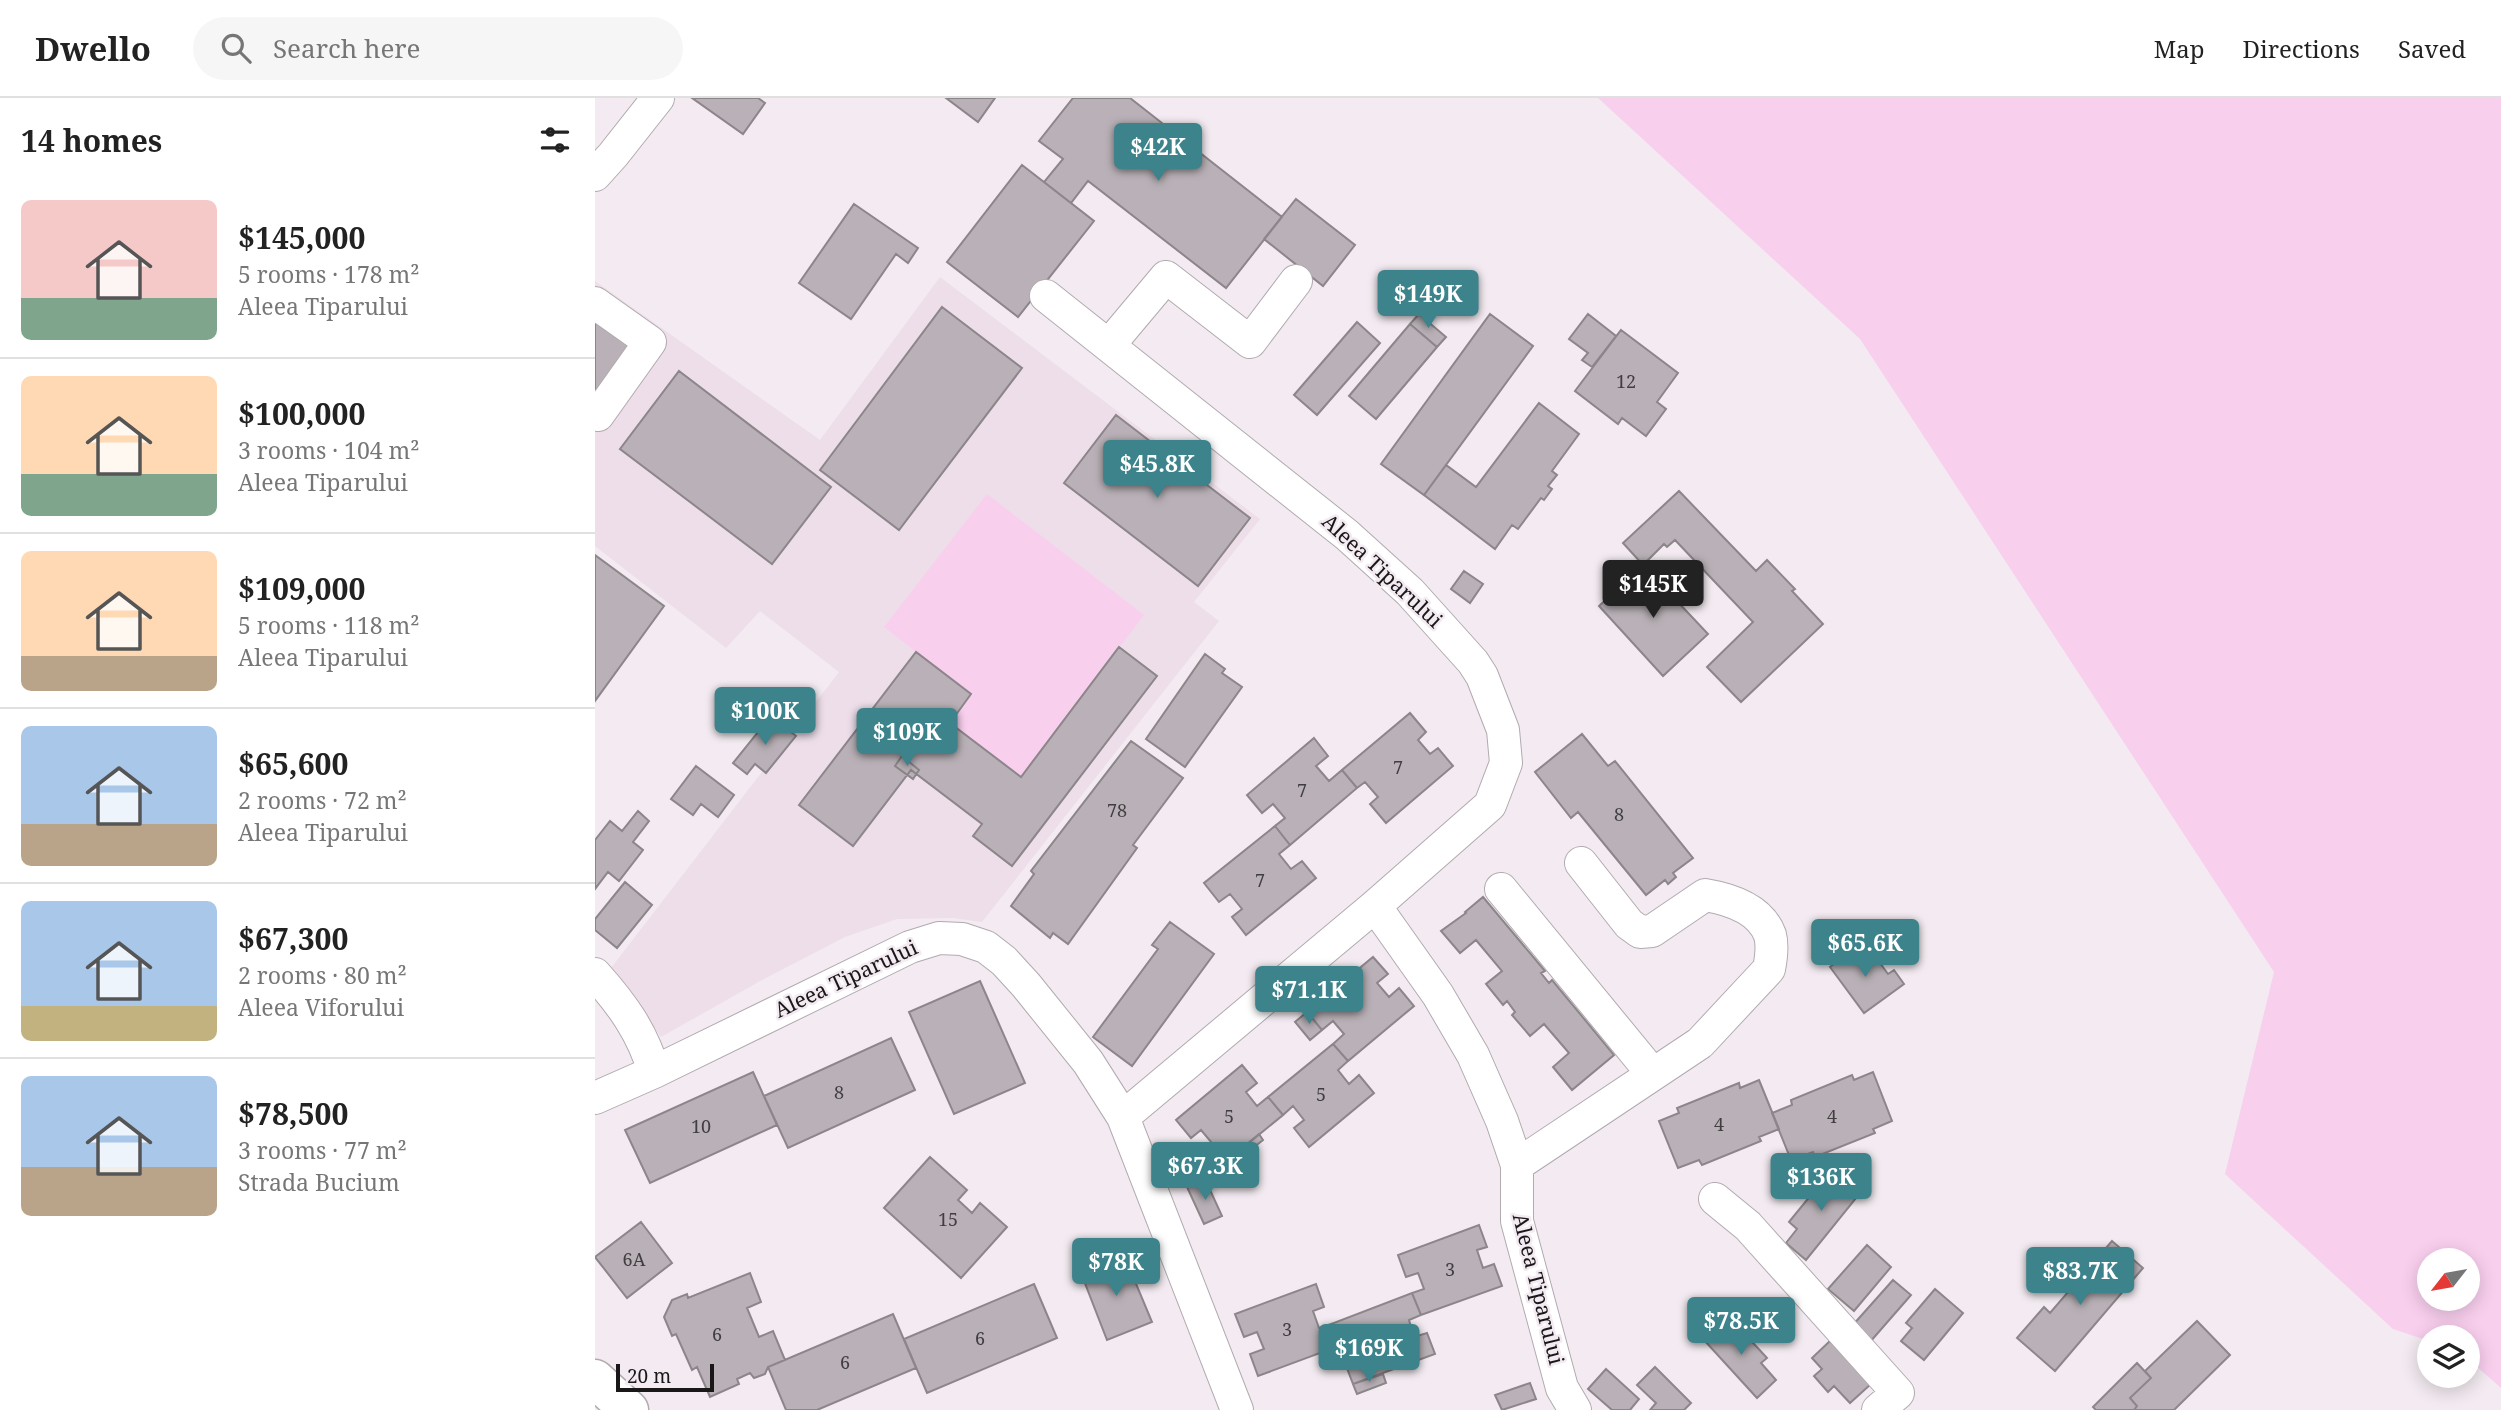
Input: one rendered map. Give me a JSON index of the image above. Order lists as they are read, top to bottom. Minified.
{"streets":{"street":["Aleea Tiparului"]},"house_numbers":["12","7","7","78","8","7","8","5","5","4","4","10","15","6A","3","3","6","6","6"],"scale_bar":"20 m","north":"bottom left","page":{"header":"Dwello","search":"Search here","nav":["Map","Directions","Saved"],"heading":"14 homes","price":["$42K","$149K","$45.8K","$145K","$100K","$109K","$65.6K","$71.1K","$67.3K","$136K","$78K","$83.7K","$78.5K","$169K"],"list":[{"name":"$145,000","note":"5 rooms · 178 m² · Aleea Tiparului"},{"name":"$100,000","note":"3 rooms · 104 m² · Aleea Tiparului"},{"name":"$109,000","note":"5 rooms · 118 m² · Aleea Tiparului"},{"name":"$65,600","note":"2 rooms · 72 m² · Aleea Tiparului"},{"name":"$67,300","note":"2 rooms · 80 m² · Aleea Viforului"},{"name":"$78,500","note":"3 rooms · 77 m² · Strada Bucium"}],"scale":"20 m"}}
